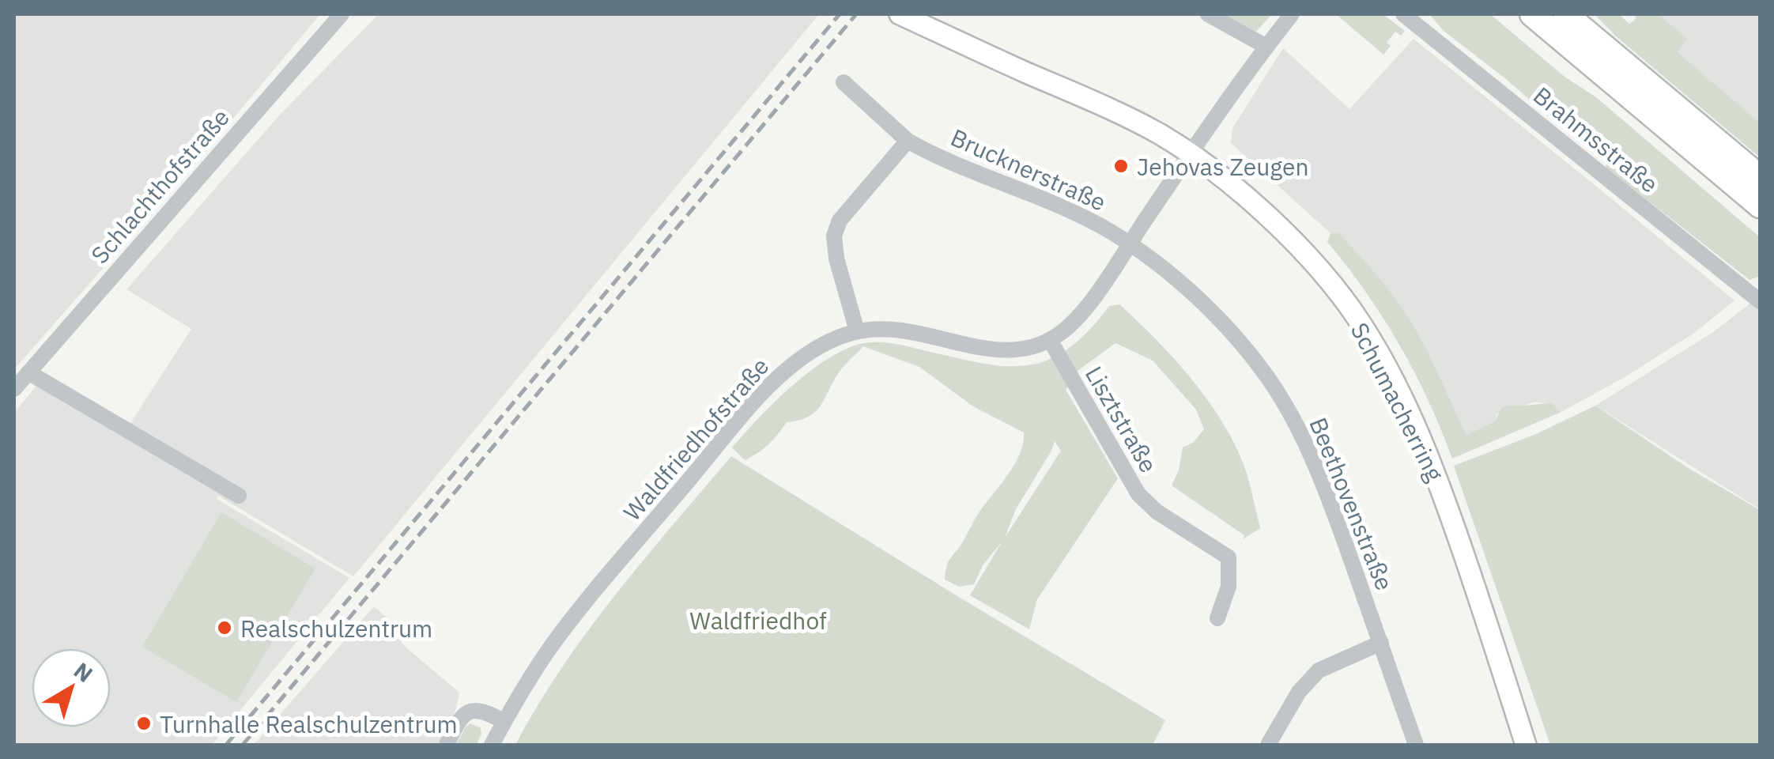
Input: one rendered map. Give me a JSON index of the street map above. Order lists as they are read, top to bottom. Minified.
{"streets":{"main road":["Schumacherring"],"street":["Brahmsstraße","Brucknerstraße","Schlachthofstraße","Lisztstraße","Waldfriedhofstraße","Beethovenstraße"]},"crossings":[["Brucknerstraße","Waldfriedhofstraße"],["Brucknerstraße","Beethovenstraße"],["Schumacherring","Waldfriedhofstraße"],["Lisztstraße","Waldfriedhofstraße"],["Waldfriedhofstraße","Beethovenstraße"]],"parks":["Waldfriedhof"],"places":["Jehovas Zeugen","Realschulzentrum","Turnhalle Realschulzentrum"],"north":"top right"}
